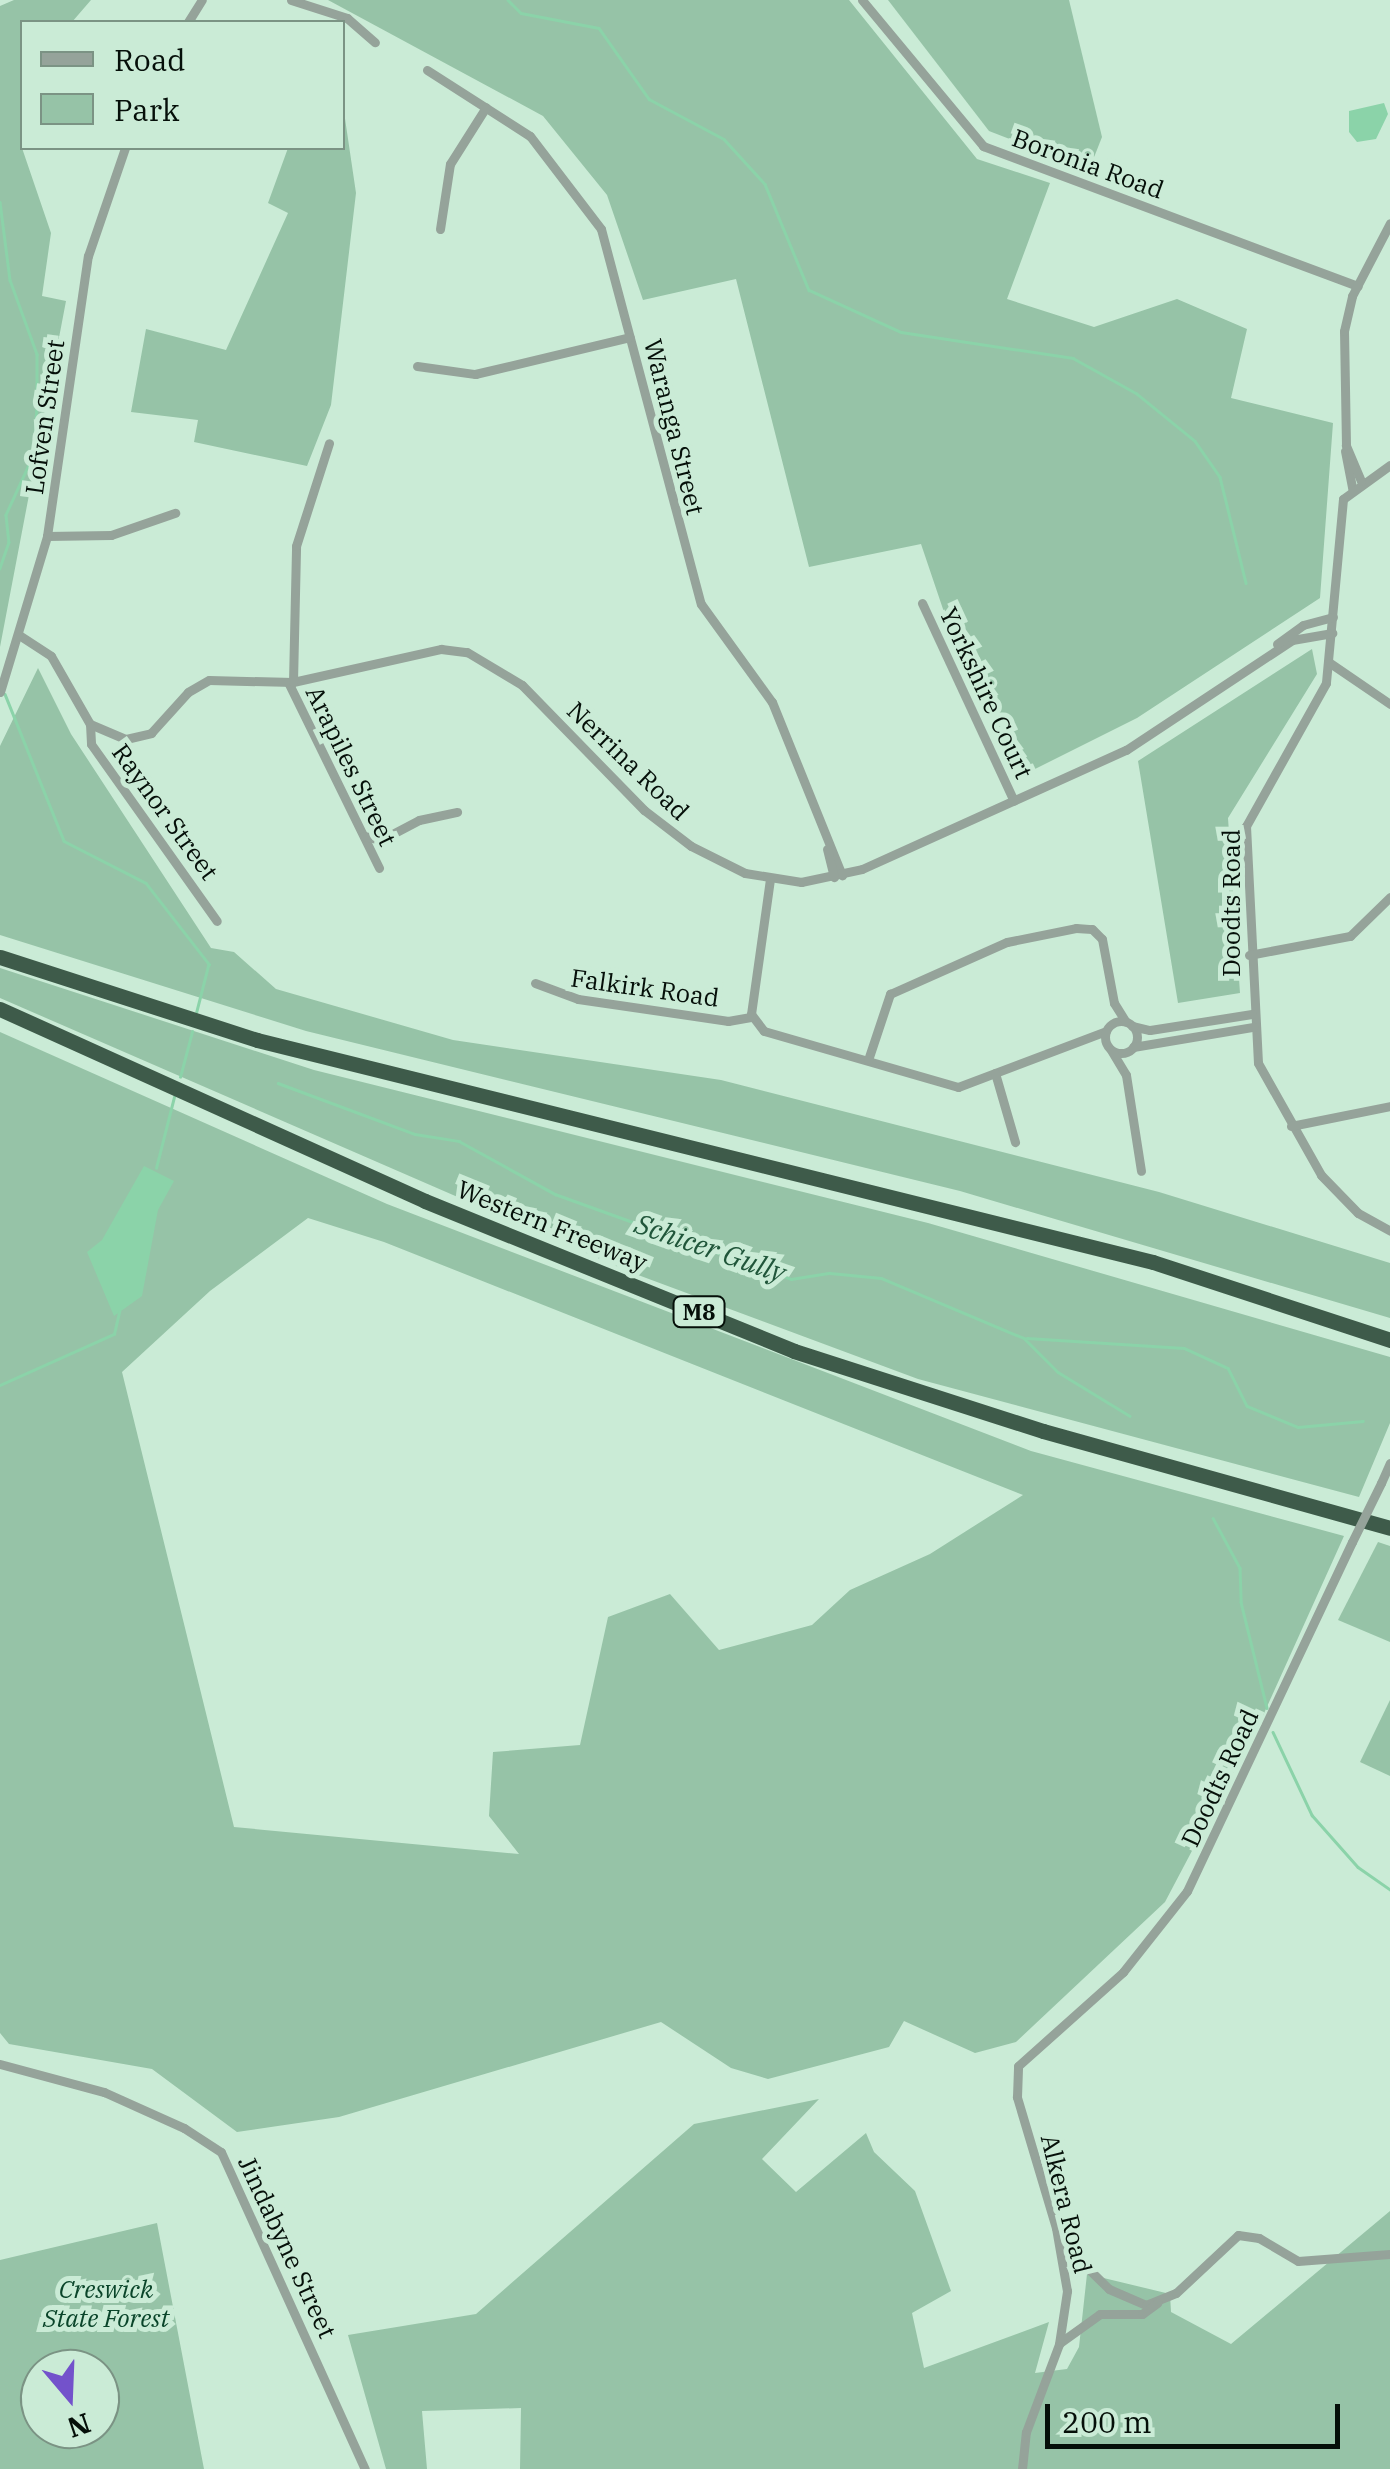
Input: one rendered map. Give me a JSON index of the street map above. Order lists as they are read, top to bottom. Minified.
{"streets":{"highway":["Western Freeway","M8"],"street":["Boronia Road","Lofven Street","Waranga Street","Yorkshire Court","Nerrina Road","Arapiles Street","Raynor Street","Doodts Road","Falkirk Road","Alkera Road","Jindabyne Street"]},"crossings":[["Boronia Road","Doodts Road"],["Lofven Street","Raynor Street"],["Waranga Street","Nerrina Road"],["Yorkshire Court","Nerrina Road"],["Nerrina Road","Arapiles Street"],["Nerrina Road","Raynor Street"],["Nerrina Road","Doodts Road"],["Doodts Road","Alkera Road"]],"water":["Schicer Gully"],"parks":["Creswick State Forest"],"legend":["Road","Park"],"scale_bar":"200 m","north":"bottom"}
